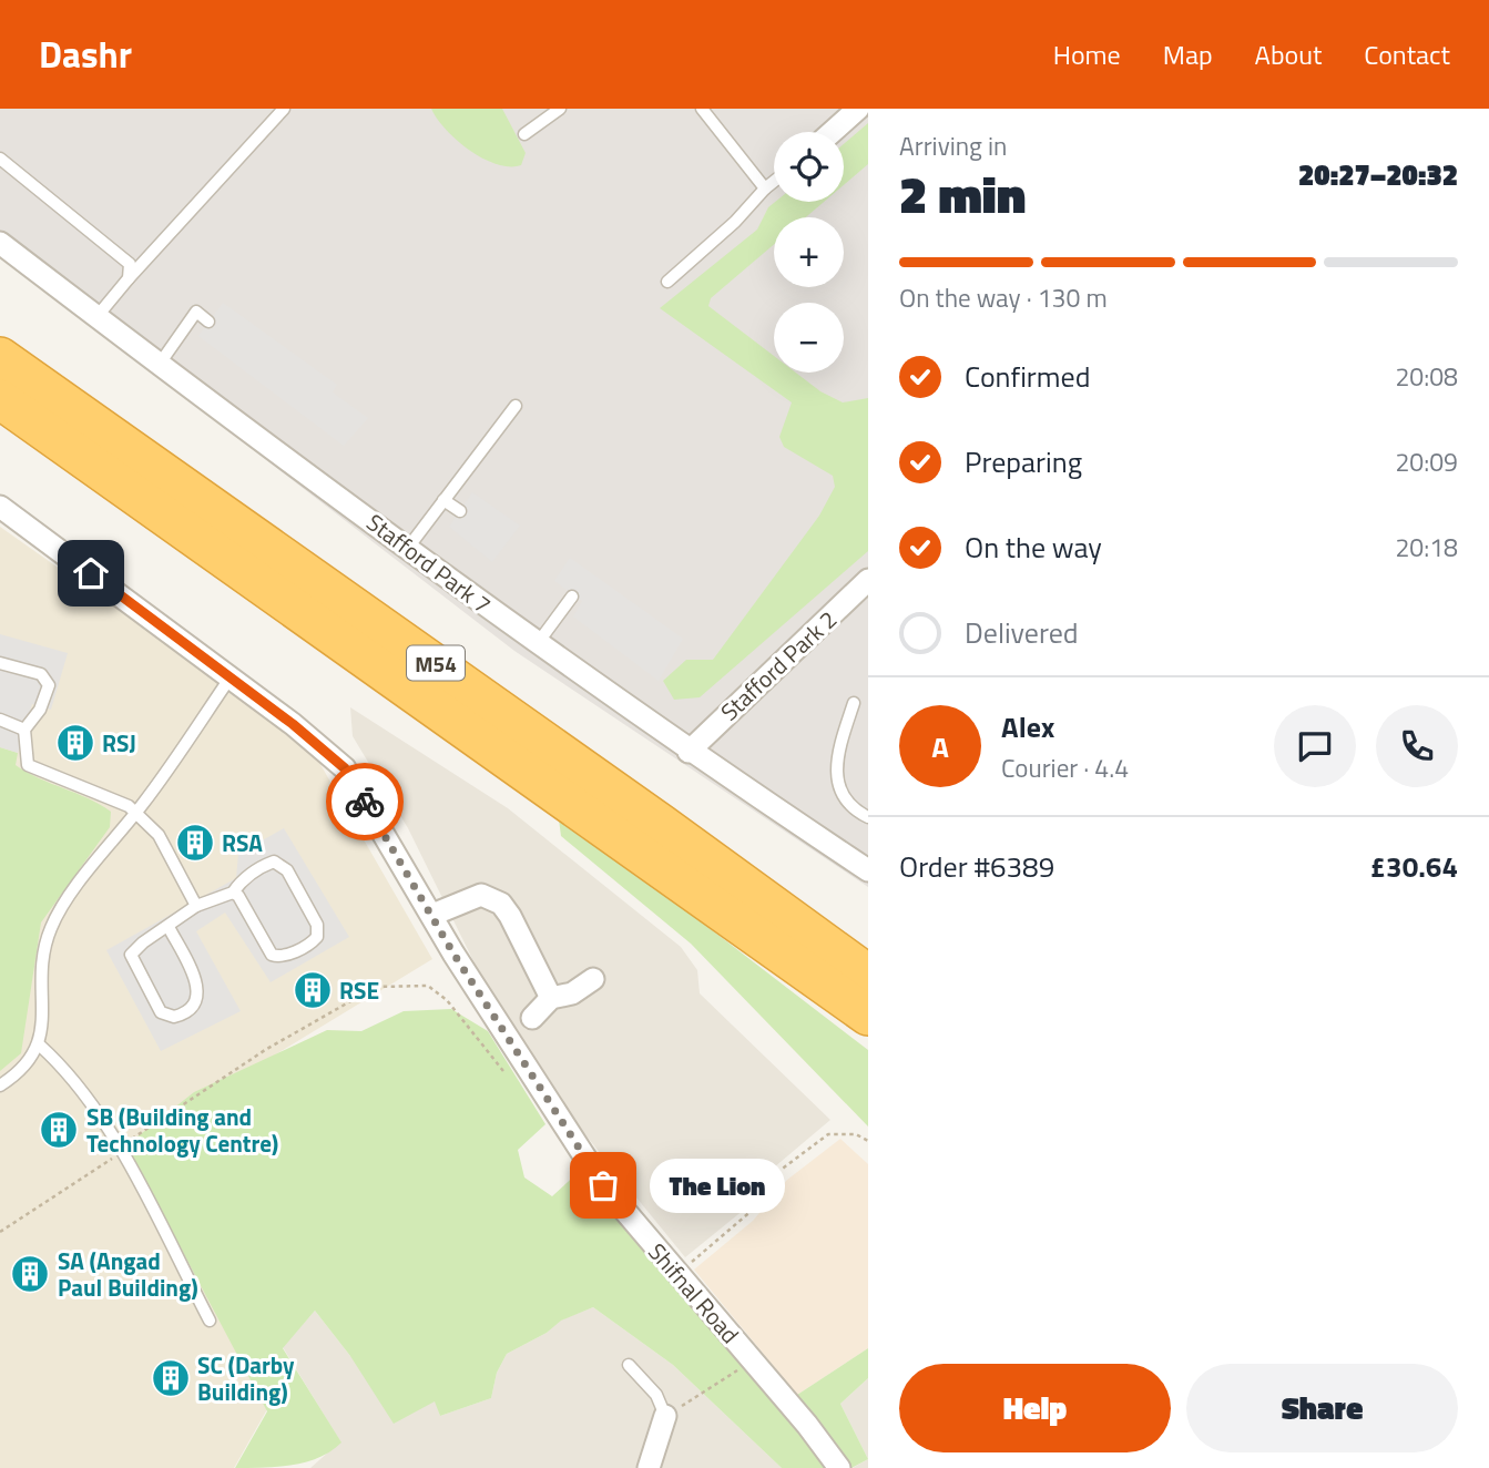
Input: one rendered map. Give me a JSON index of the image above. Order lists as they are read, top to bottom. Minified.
{"streets":{"highway":["M54"],"street":["Stafford Park 7","Stafford Park 2","Shifnal Road"]},"crossings":[["Stafford Park 7","Stafford Park 2"]],"places":{"building":["RSJ","RSA","RSE","SB (Building and Technology Centre)","SA (Angad Paul Building)","SC (Darby Building)"],"other":["The Lion"]},"page":{"header":"Dashr","nav":["Home","Map","About","Contact"],"heading":["2 min","Arriving in","20:27–20:32"],"panel":["Alex","Courier · 4.4","Order #6389","£30.64"],"map_buttons":["+","−"],"bar":"On the way · 130 m","list":[["Confirmed","20:08"],["Preparing","20:09"],["On the way","20:18"],"Delivered"],"round":"A","bubble":"The Lion","buttons":["Help","Share"]}}
